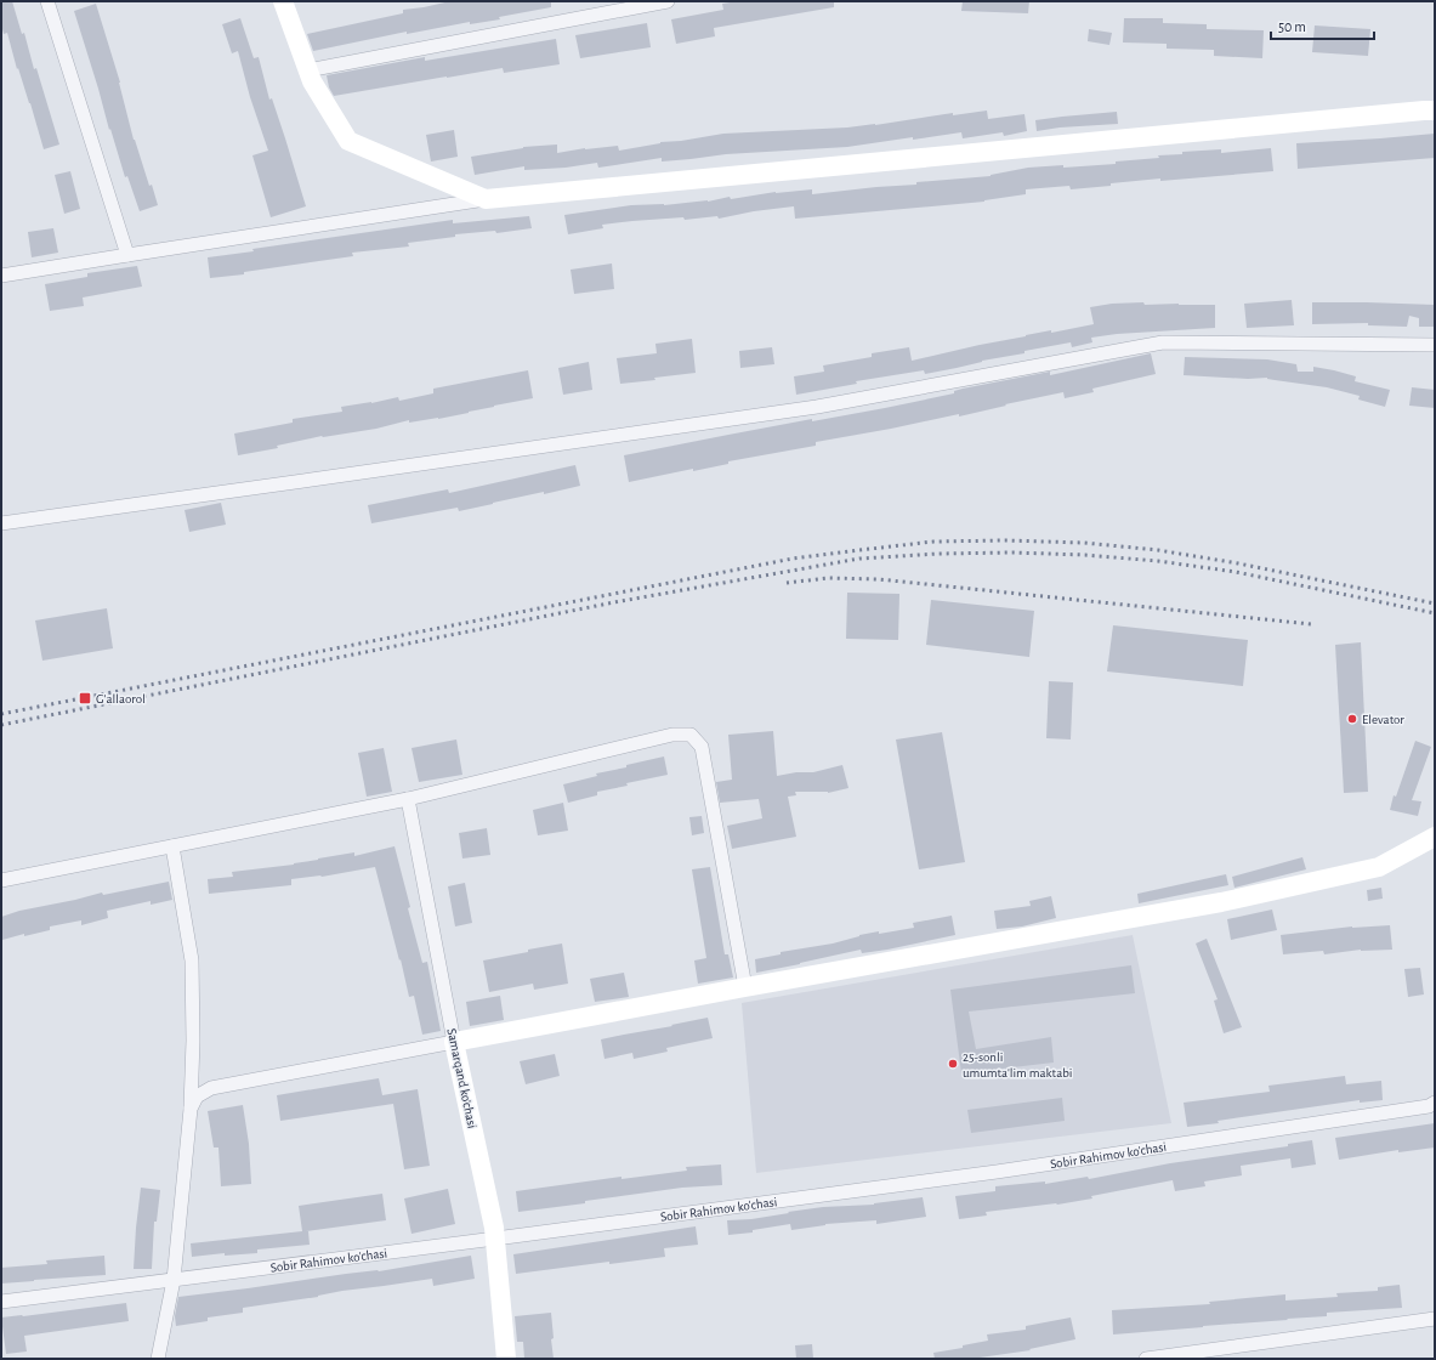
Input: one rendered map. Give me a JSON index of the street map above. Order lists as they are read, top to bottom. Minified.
{"streets":{"street":["Samarqand ko'chasi","Sobir Rahimov ko'chasi"]},"crossings":[["Samarqand ko'chasi","Sobir Rahimov ko'chasi"]],"places":{"transit":["Gʻallaorol"],"other":["Elevator","25-sonli umumta'lim maktabi"]},"scale_bar":"50 m"}
